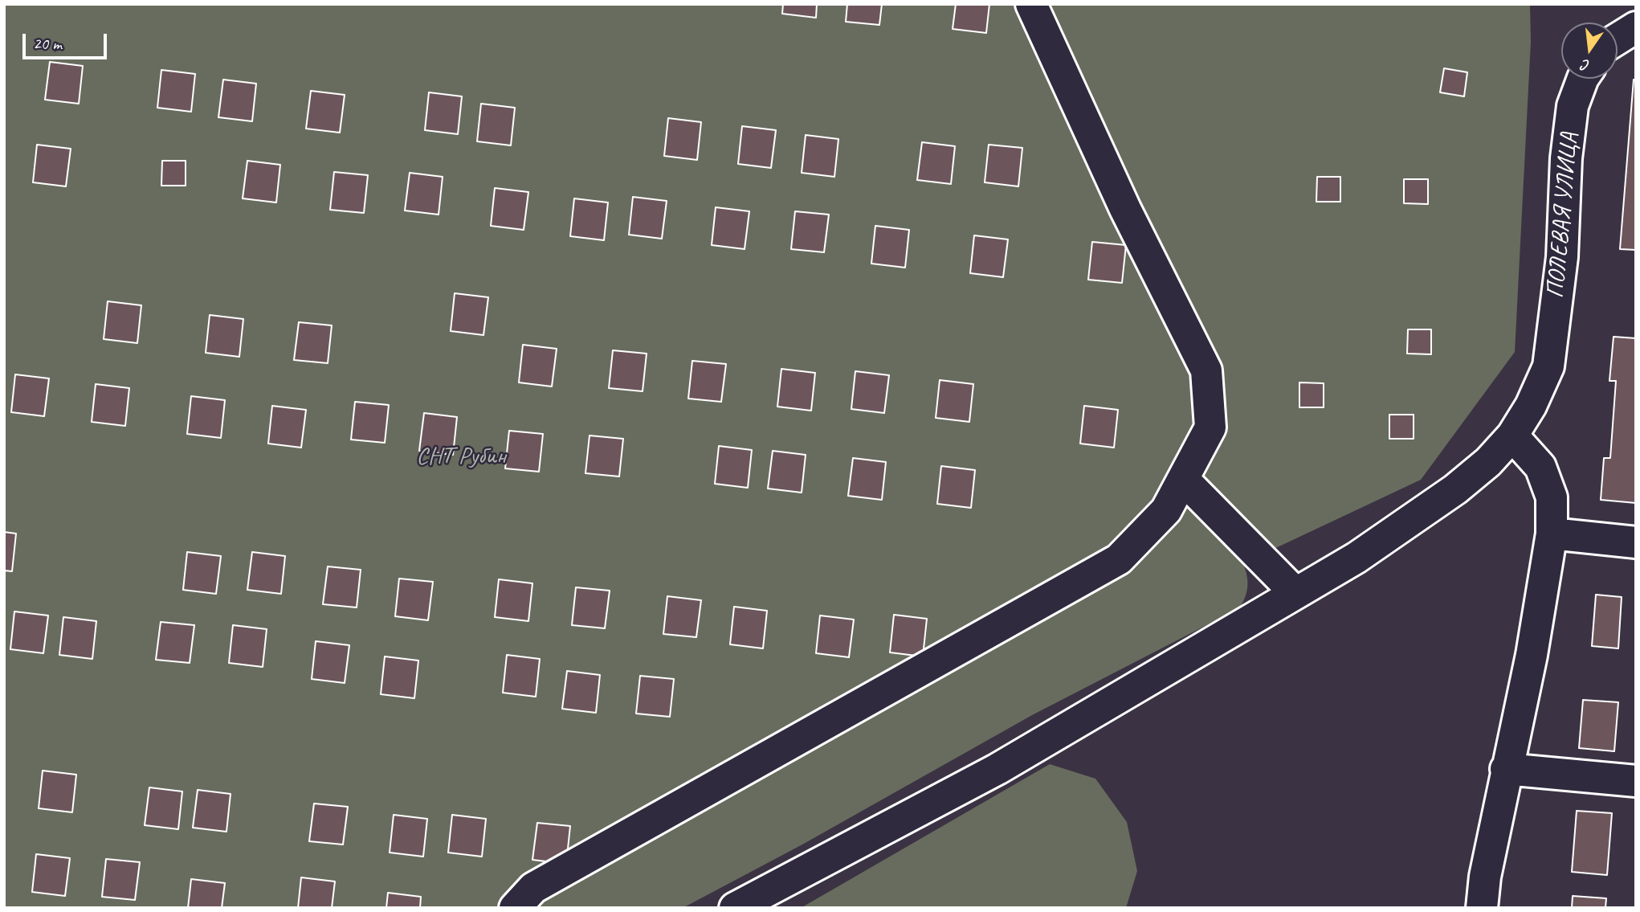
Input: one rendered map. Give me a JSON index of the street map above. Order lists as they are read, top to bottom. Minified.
{"streets":{"street":["ПОЛЕВАЯ УЛИЦА"]},"parks":["СНТ Рубин"],"scale_bar":"20 m","north":"bottom"}
